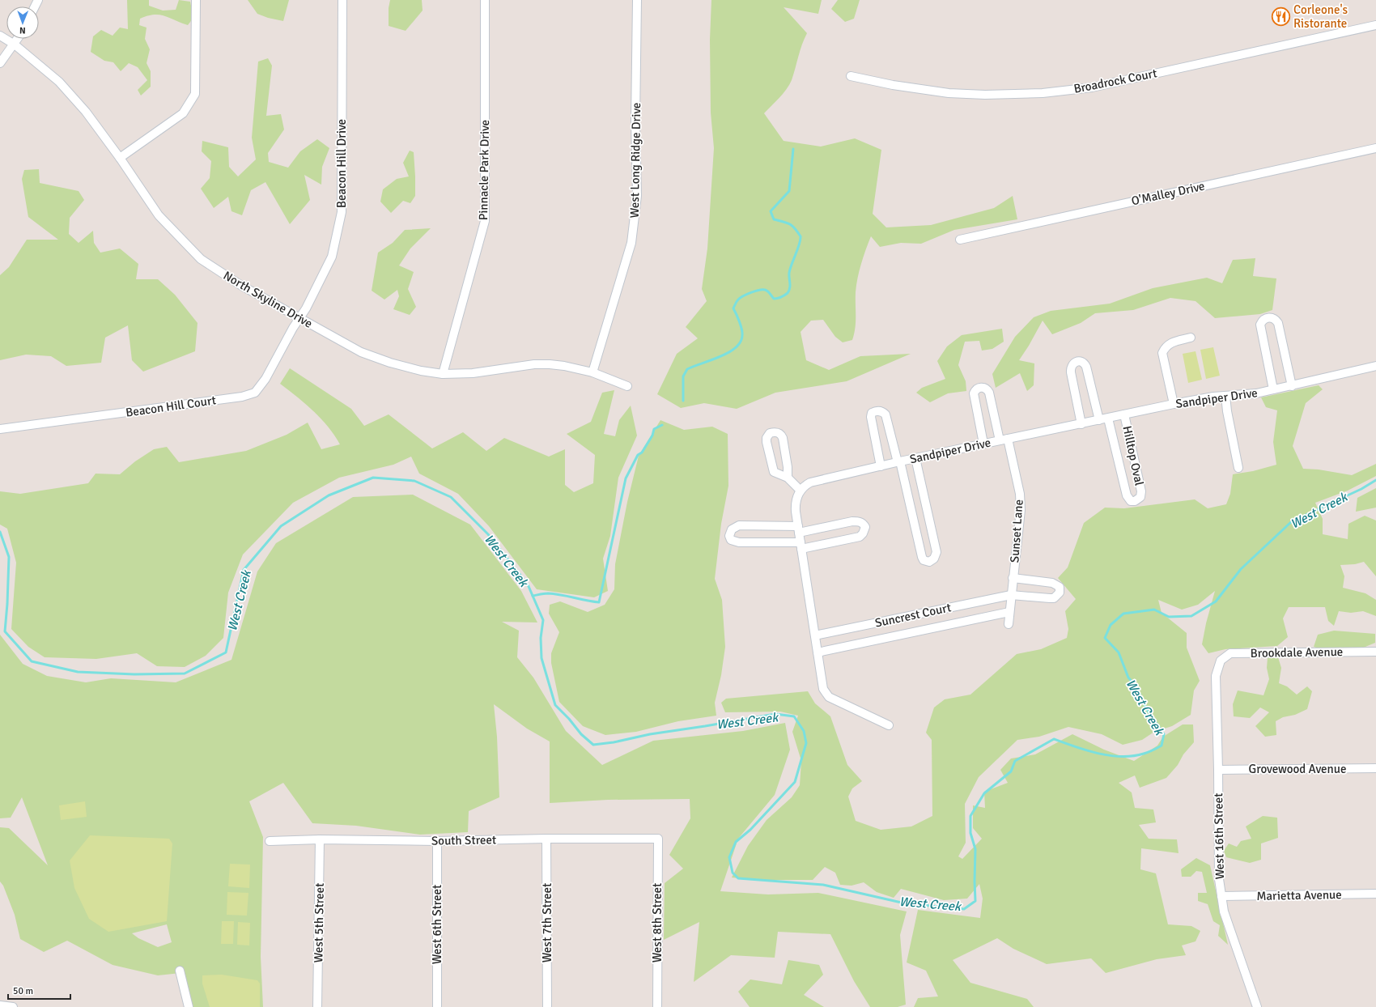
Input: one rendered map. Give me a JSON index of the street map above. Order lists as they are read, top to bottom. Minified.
{"streets":{"street":["Broadrock Court","West Long Ridge Drive","Beacon Hill Drive","Pinnacle Park Drive","O'Malley Drive","North Skyline Drive","Sandpiper Drive","Beacon Hill Court","Hilltop Oval","Sunset Lane","Suncrest Court","Brookdale Avenue","Grovewood Avenue","West 16th Street","South Street","Marietta Avenue","West 5th Street","West 7th Street","West 8th Street","West 6th Street"]},"crossings":[["West Long Ridge Drive","North Skyline Drive"],["Beacon Hill Drive","North Skyline Drive"],["Beacon Hill Drive","Beacon Hill Court"],["Pinnacle Park Drive","North Skyline Drive"],["North Skyline Drive","Beacon Hill Court"],["Sandpiper Drive","Hilltop Oval"],["Sandpiper Drive","Sunset Lane"],["Sunset Lane","Suncrest Court"],["Brookdale Avenue","West 16th Street"],["Grovewood Avenue","West 16th Street"],["West 16th Street","Marietta Avenue"],["South Street","West 5th Street"],["South Street","West 7th Street"],["South Street","West 8th Street"],["South Street","West 6th Street"]],"water":["West Creek"],"places":{"restaurant":["Corleone's Ristorante"]},"scale_bar":"50 m","north":"bottom"}
